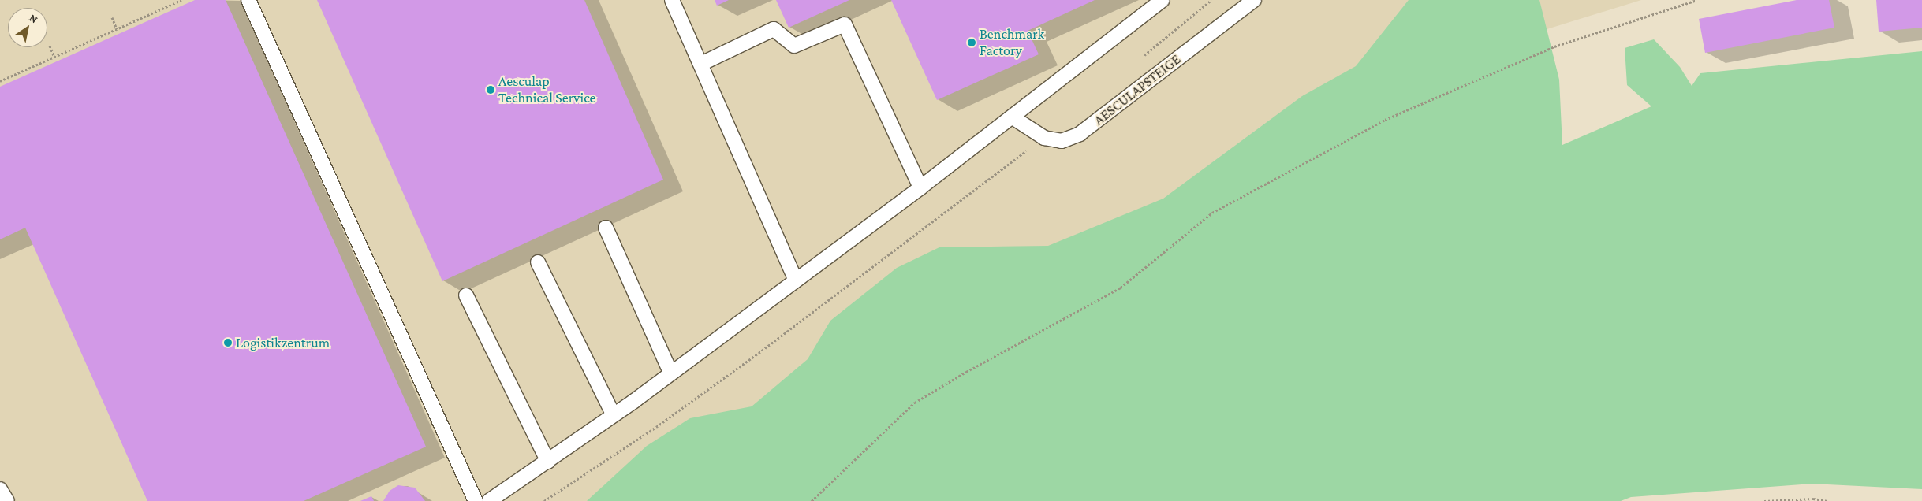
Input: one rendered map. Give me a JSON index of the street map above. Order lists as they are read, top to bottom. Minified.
{"streets":{"lane":["AESCULAPSTEIGE"]},"places":["Benchmark Factory","Aesculap Technical Service","Logistikzentrum"],"north":"top right"}
